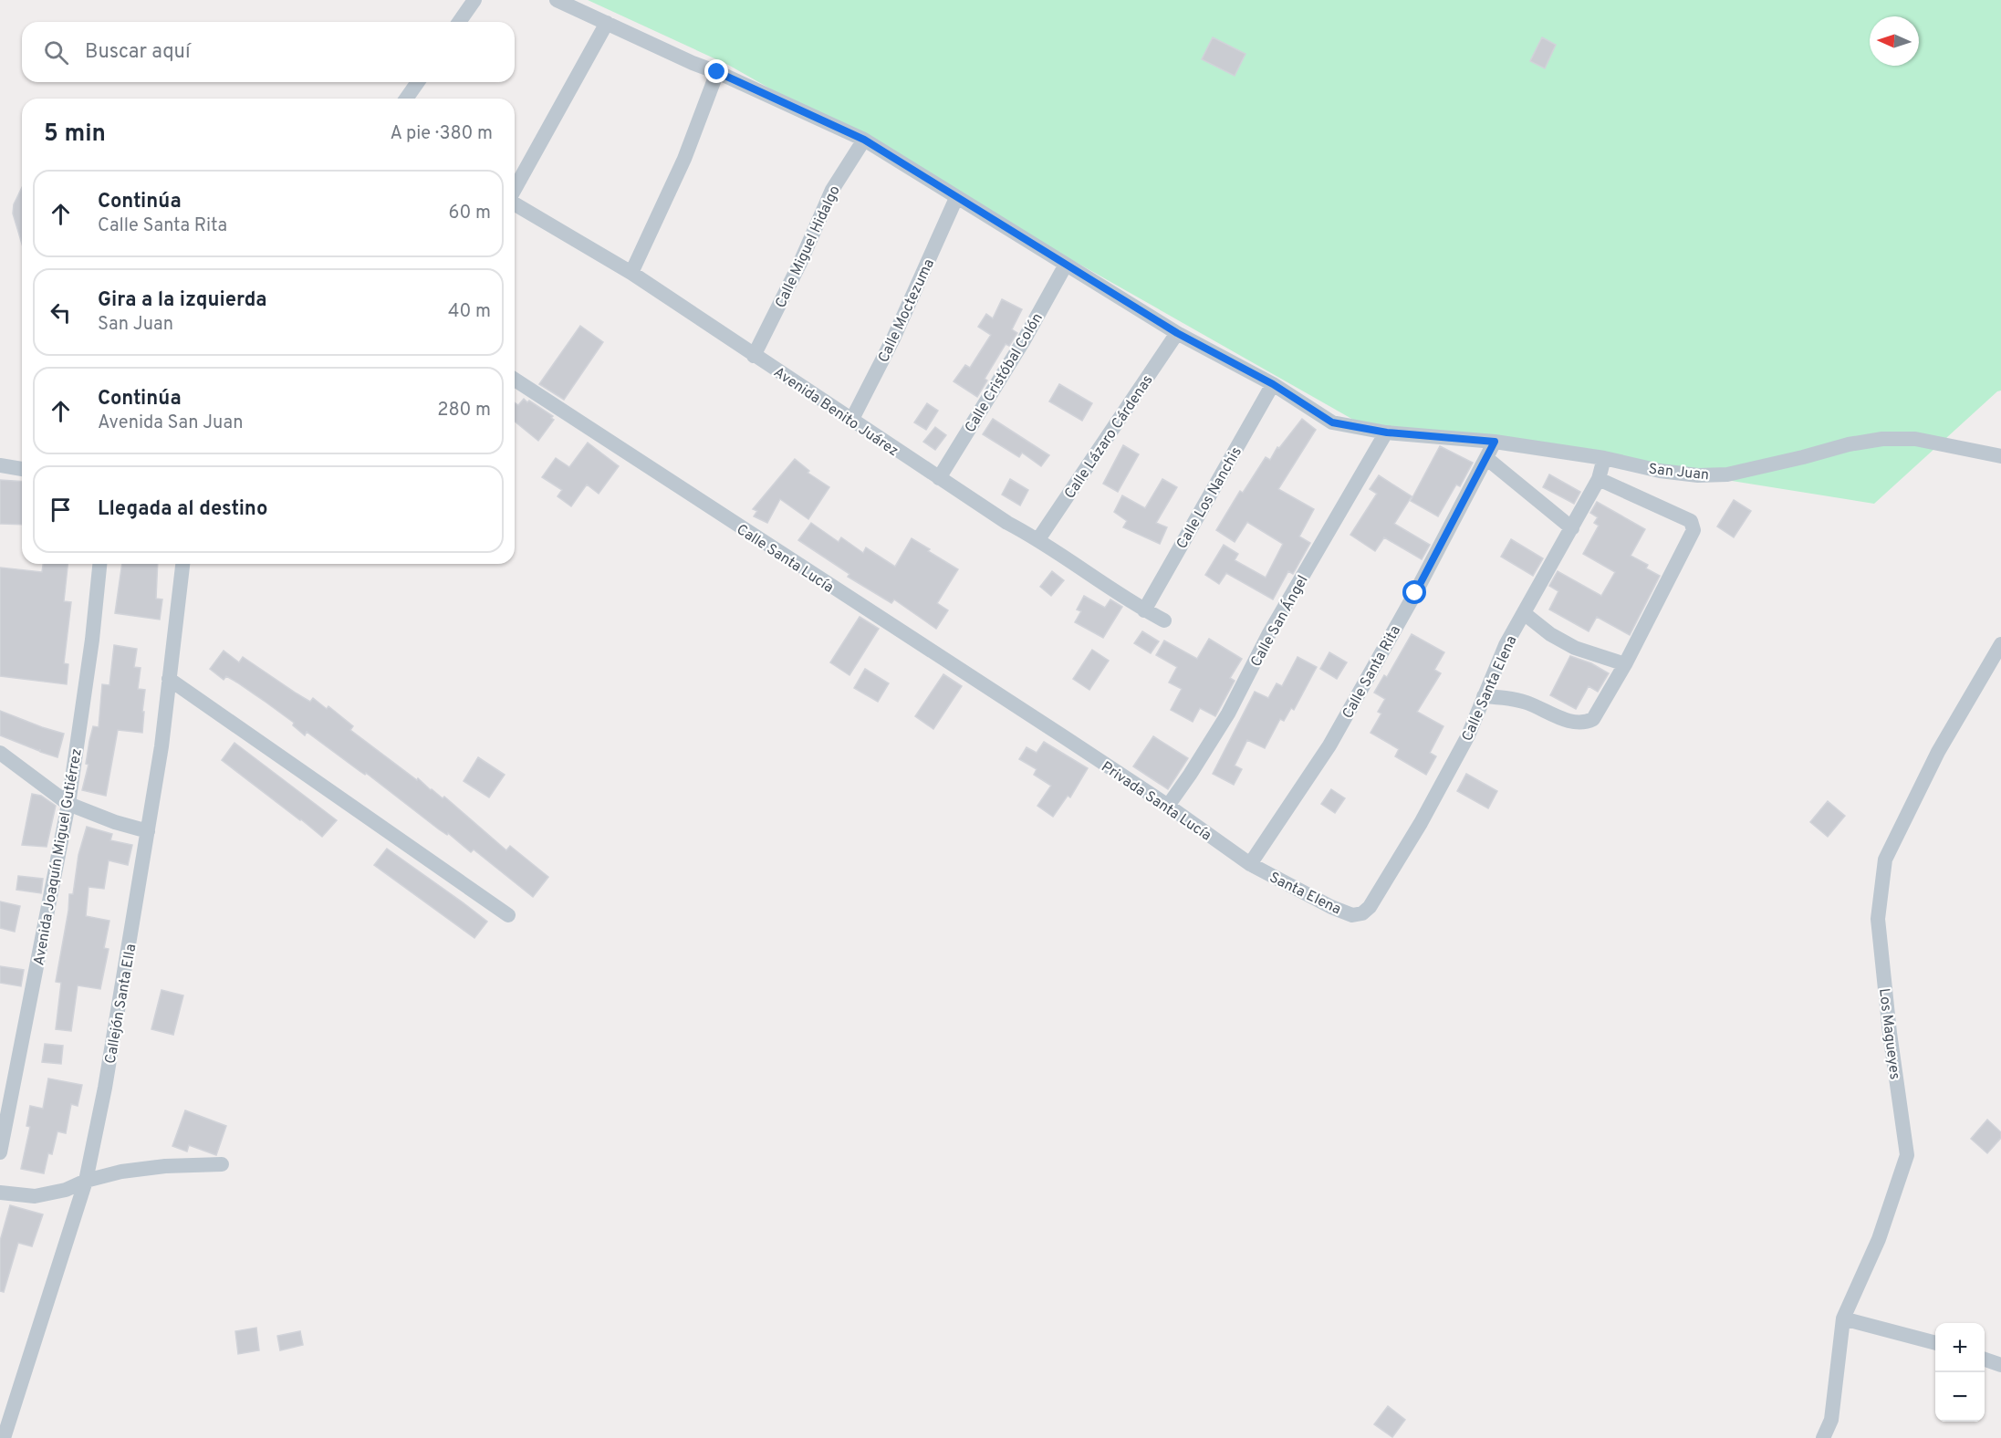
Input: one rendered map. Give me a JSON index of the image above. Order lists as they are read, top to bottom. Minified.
{"streets":{"street":["Calle Miguel Hidalgo","Calle Moctezuma","Calle Cristóbal Colón","Avenida Benito Juárez","Calle Lázaro Cárdenas","San Juan","Calle Los Nanchis","Calle Santa Lucía","Calle San Ángel","Calle Santa Rita","Calle Santa Elena","Privada Santa Lucía","Avenida Joaquín Miguel Gutiérrez","Santa Elena","Callejón Santa Ella","Los Magueyes"]},"crossings":[["Calle Miguel Hidalgo","Avenida Benito Juárez"],["Calle Miguel Hidalgo","San Juan"],["Calle Moctezuma","Avenida Benito Juárez"],["Calle Moctezuma","San Juan"],["Calle Cristóbal Colón","Avenida Benito Juárez"],["Calle Cristóbal Colón","San Juan"],["Avenida Benito Juárez","Calle Lázaro Cárdenas"],["Avenida Benito Juárez","Calle Los Nanchis"],["Calle Lázaro Cárdenas","San Juan"],["San Juan","Calle Los Nanchis"],["San Juan","Calle San Ángel"],["San Juan","Calle Santa Rita"],["San Juan","Calle Santa Elena"],["Calle Santa Lucía","Privada Santa Lucía"],["Calle San Ángel","Privada Santa Lucía"],["Calle Santa Rita","Privada Santa Lucía"],["Calle Santa Rita","Santa Elena"],["Calle Santa Elena","Santa Elena"],["Privada Santa Lucía","Santa Elena"]],"north":"left","page":{"search":"Buscar aquí","heading":["5 min","A pie · 380 m"],"list":[["Continúa","Calle Santa Rita","60 m"],["Gira a la izquierda","San Juan","40 m"],["Continúa","Avenida San Juan","280 m"],"Llegada al destino"],"map_buttons":["+","−"]}}
